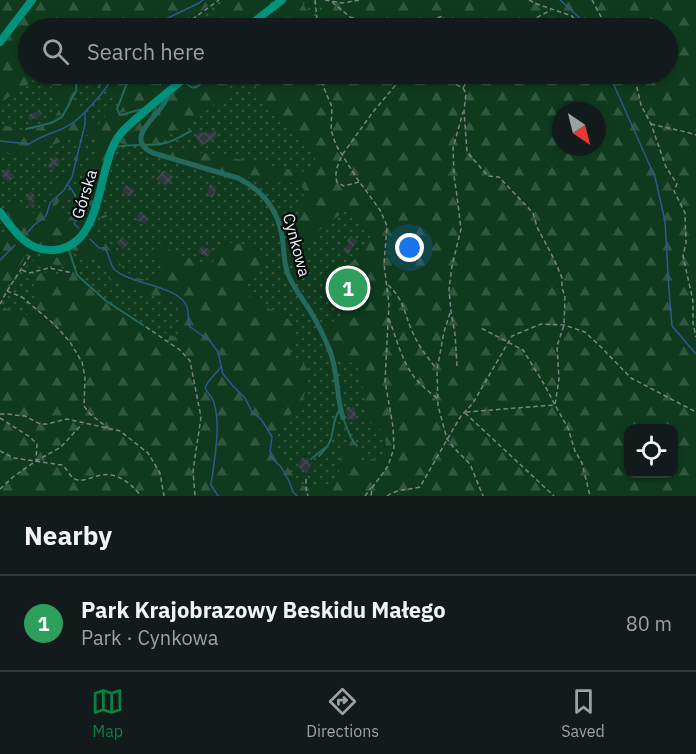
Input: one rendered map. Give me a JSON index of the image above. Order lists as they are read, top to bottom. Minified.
{"streets":{"street":["Górska","Cynkowa"]},"north":"bottom right","page":{"search":"Search here","pins":"1","heading":"Nearby","list":[{"mark":"1","name":"Park Krajobrazowy Beskidu Małego","note":"Park · Cynkowa","value":"80 m"}],"nav":["Map","Directions","Saved"]}}
